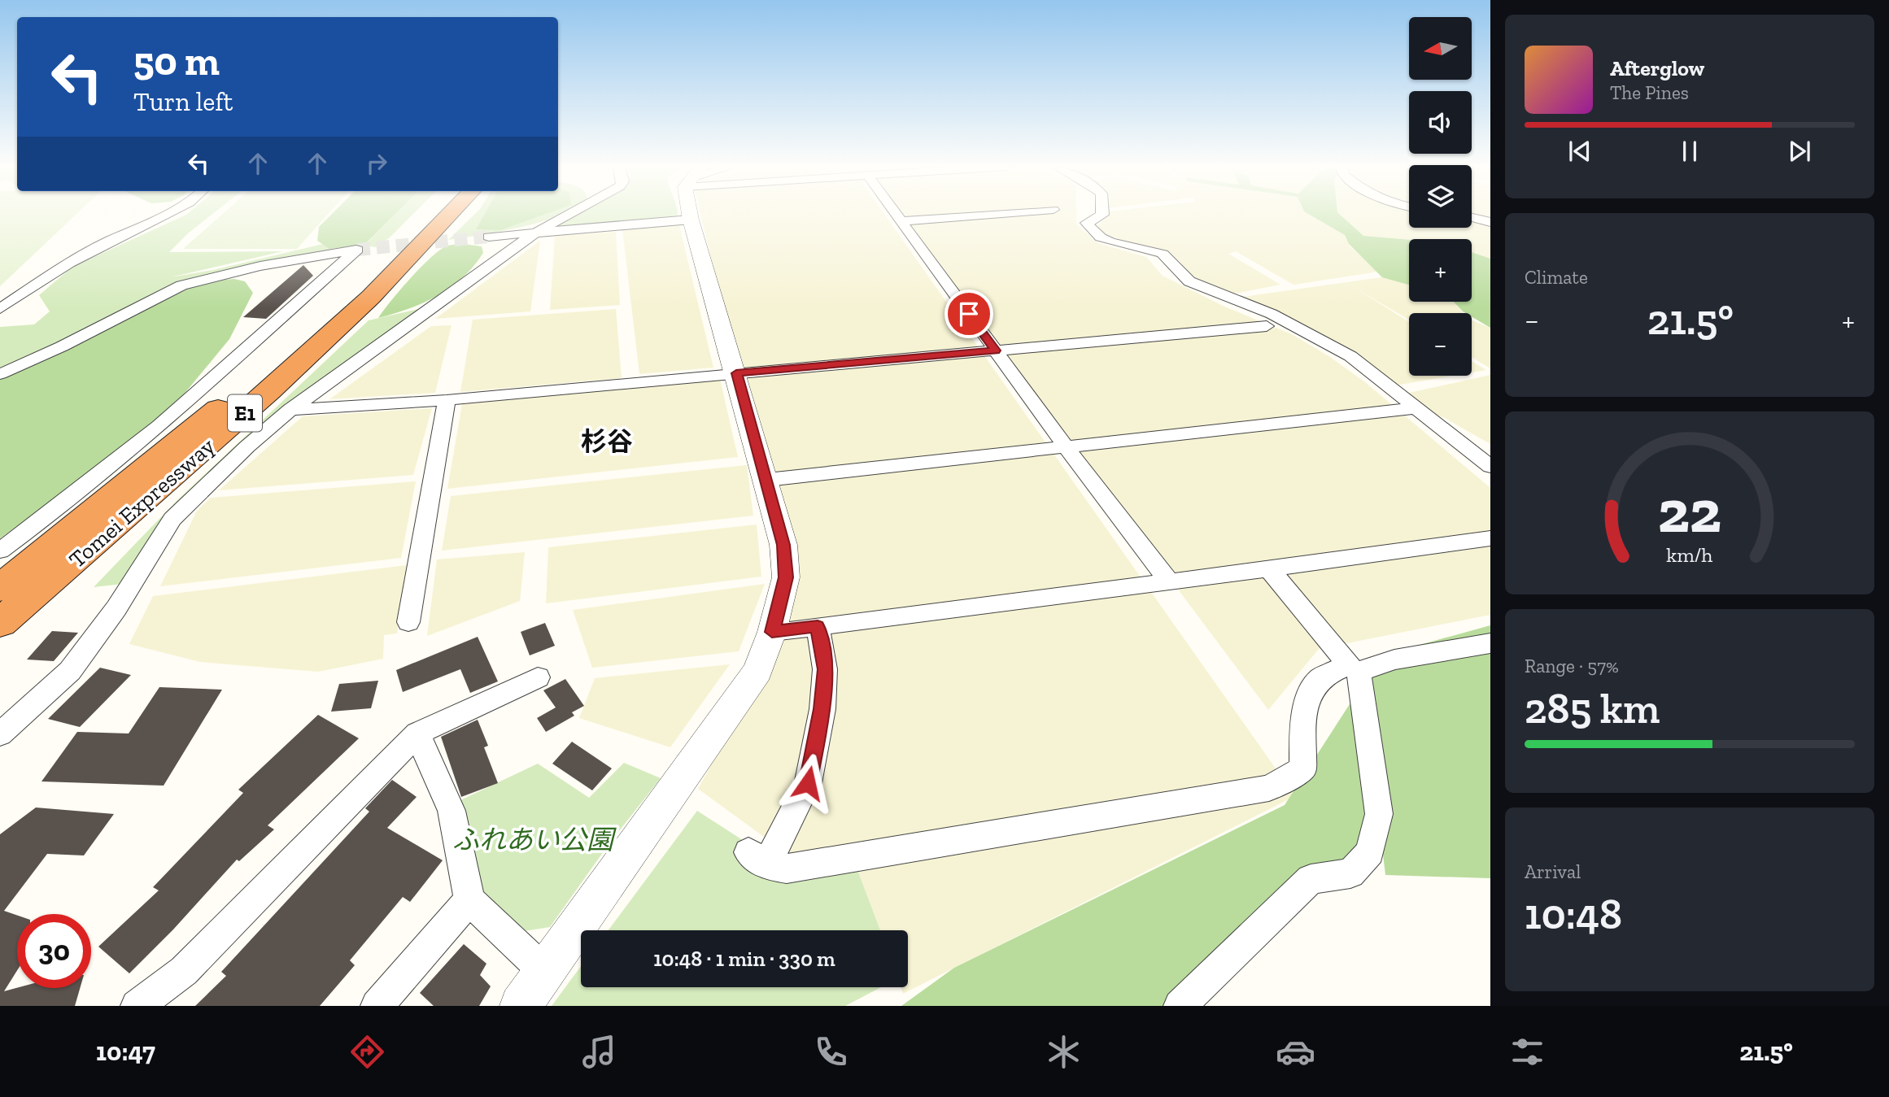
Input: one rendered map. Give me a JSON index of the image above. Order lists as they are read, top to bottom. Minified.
{"streets":{"highway":["E1","Tomei Expressway"]},"districts":["杉谷"],"parks":["ふれあい公園"],"north":"left","page":{"map_buttons":["+","−"],"turn":["50 m","Turn left"],"song":["Afterglow","The Pines"],"tile":["Climate",["Range · 57%","285 km"],["Arrival","10:48"]],"heat":["−","21.5°","+"],"limit":"30","trip":"10:48 · 1 min · 330 m","tabs":["10:47","21.5°"],"gauge":["22","km/h"]}}
